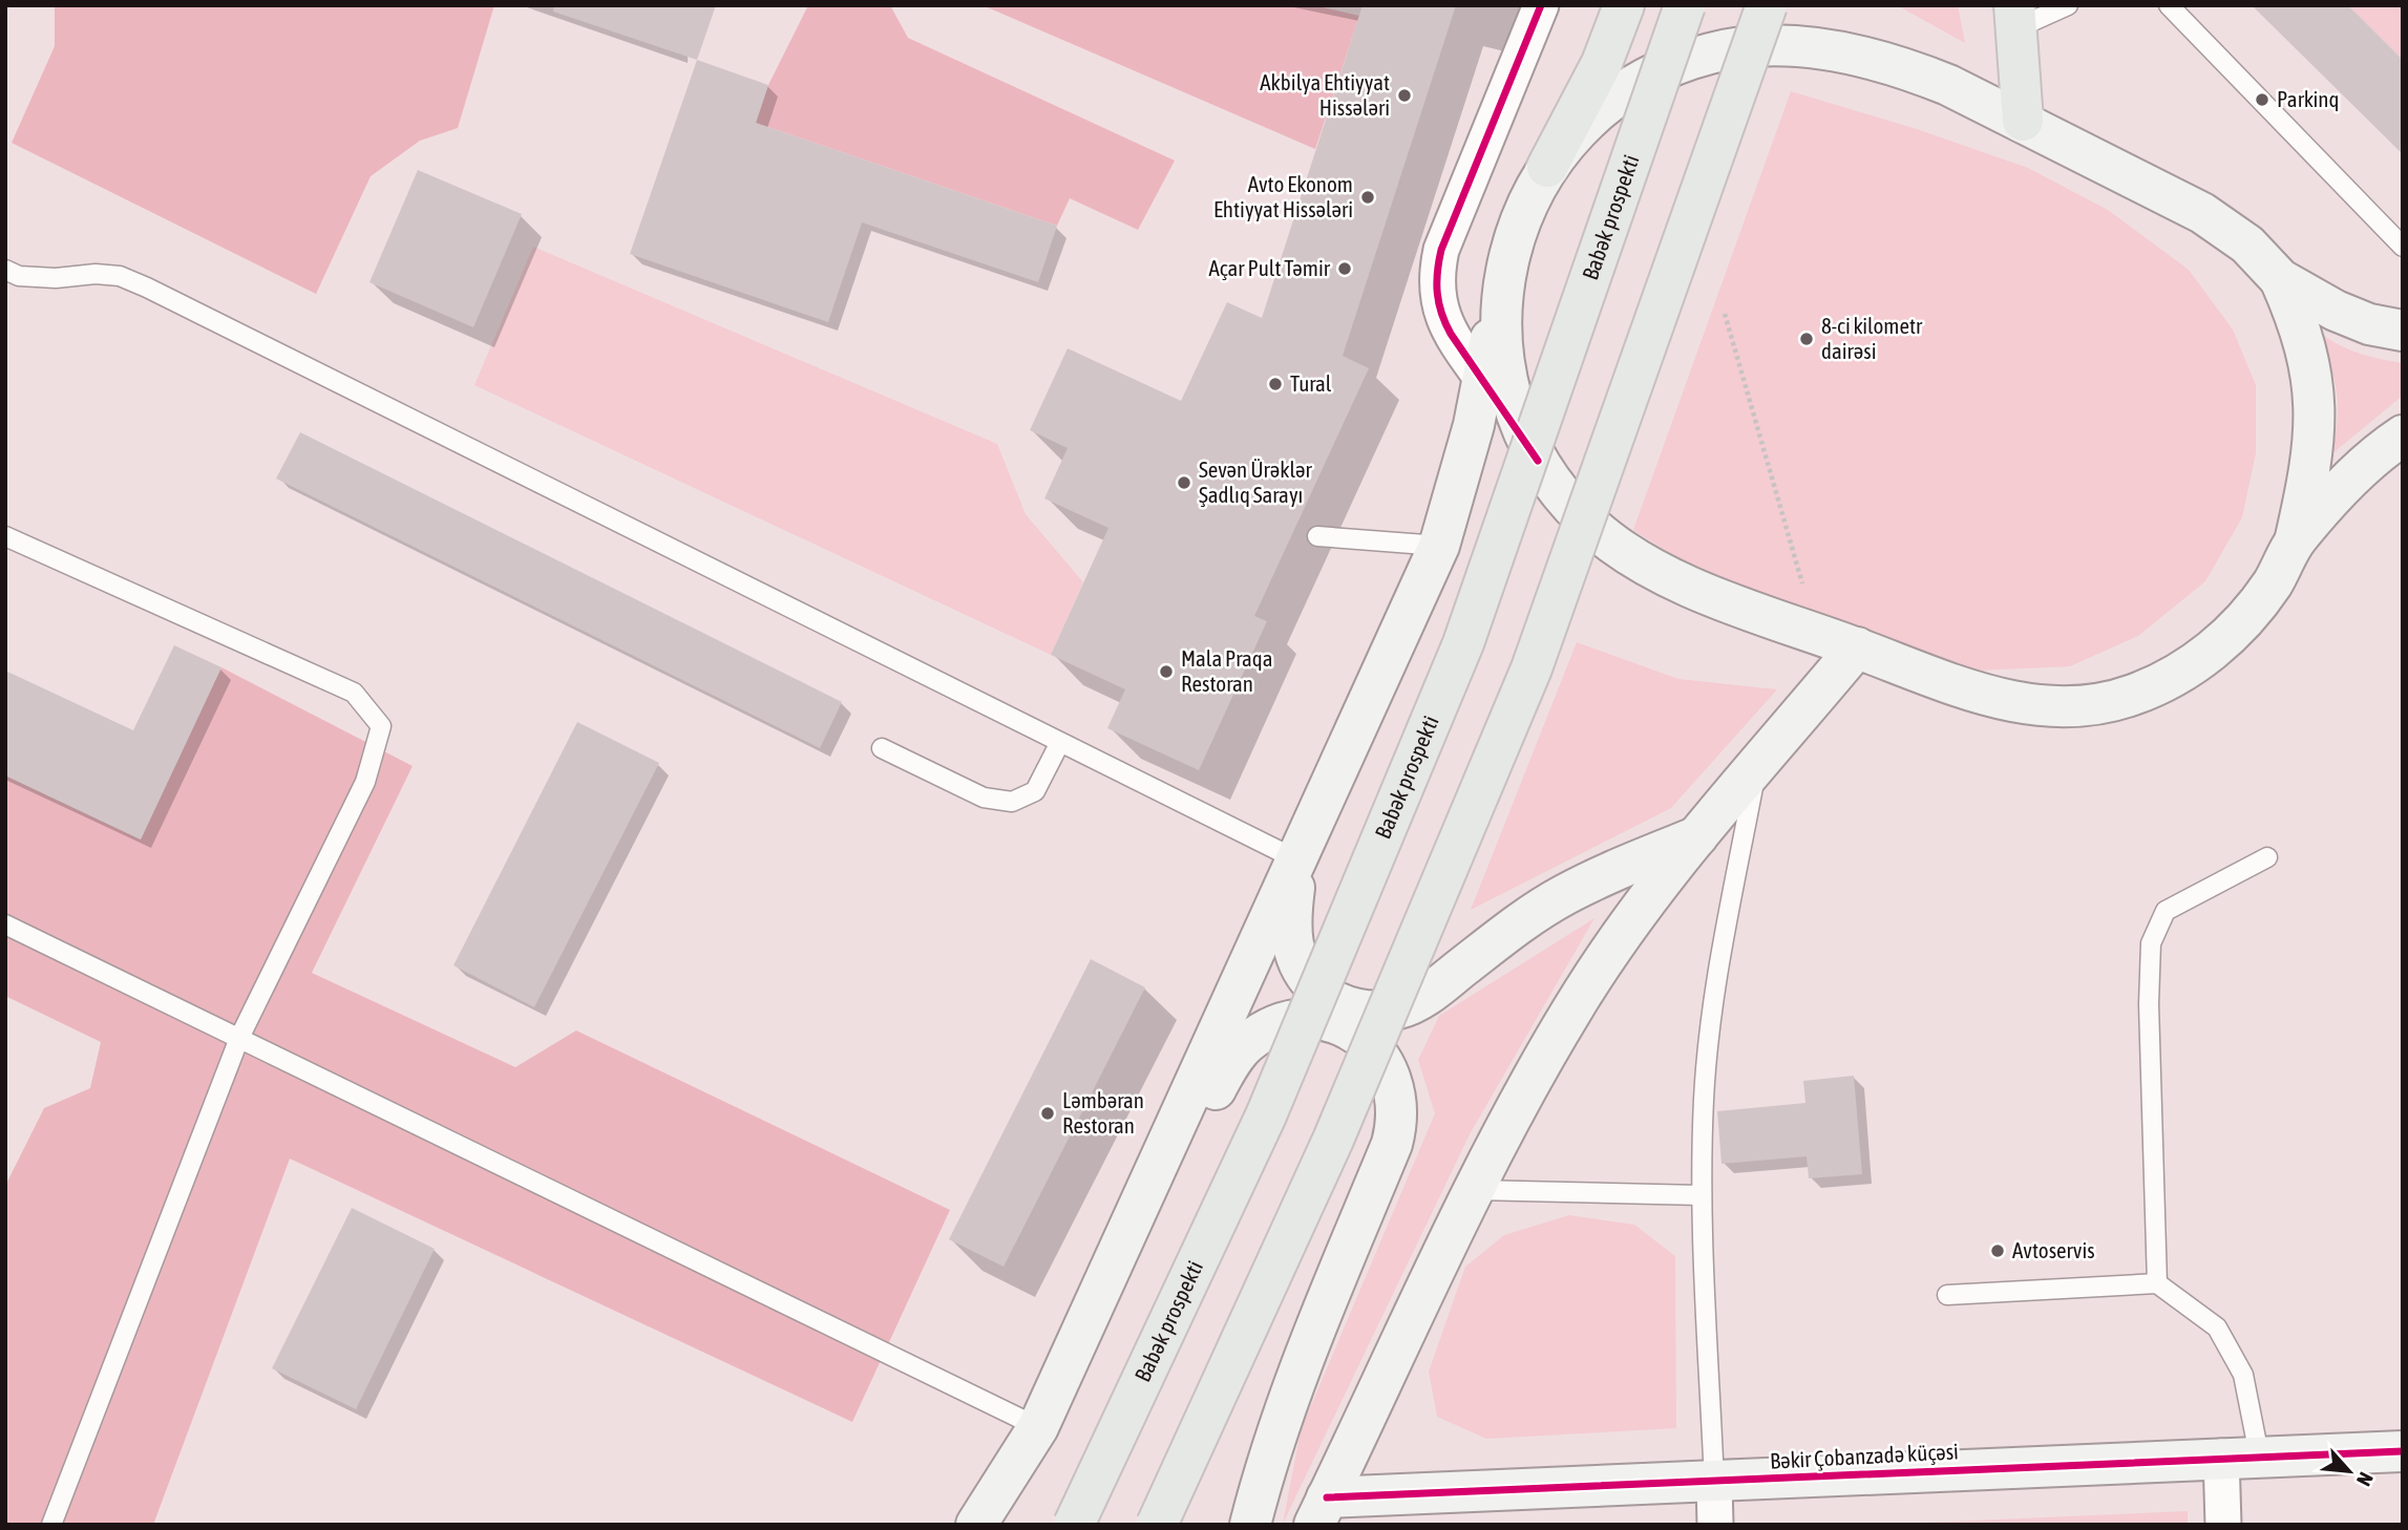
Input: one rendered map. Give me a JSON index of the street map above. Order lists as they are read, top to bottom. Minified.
{"streets":{"main road":["Babək prospekti","Bəkir Çobanzadə küçəsi"]},"places":["Akbilya Ehtiyyat Hissələri","Parkinq","Avto Ekonom Ehtiyyat Hissələri","Açar Pult Təmir","8-ci kilometr dairəsi","Tural","Sevən Ürəklər Şadlıq Sarayı","Mala Praqa Restoran","Ləmbəran Restoran","Avtoservis"],"north":"bottom right"}
